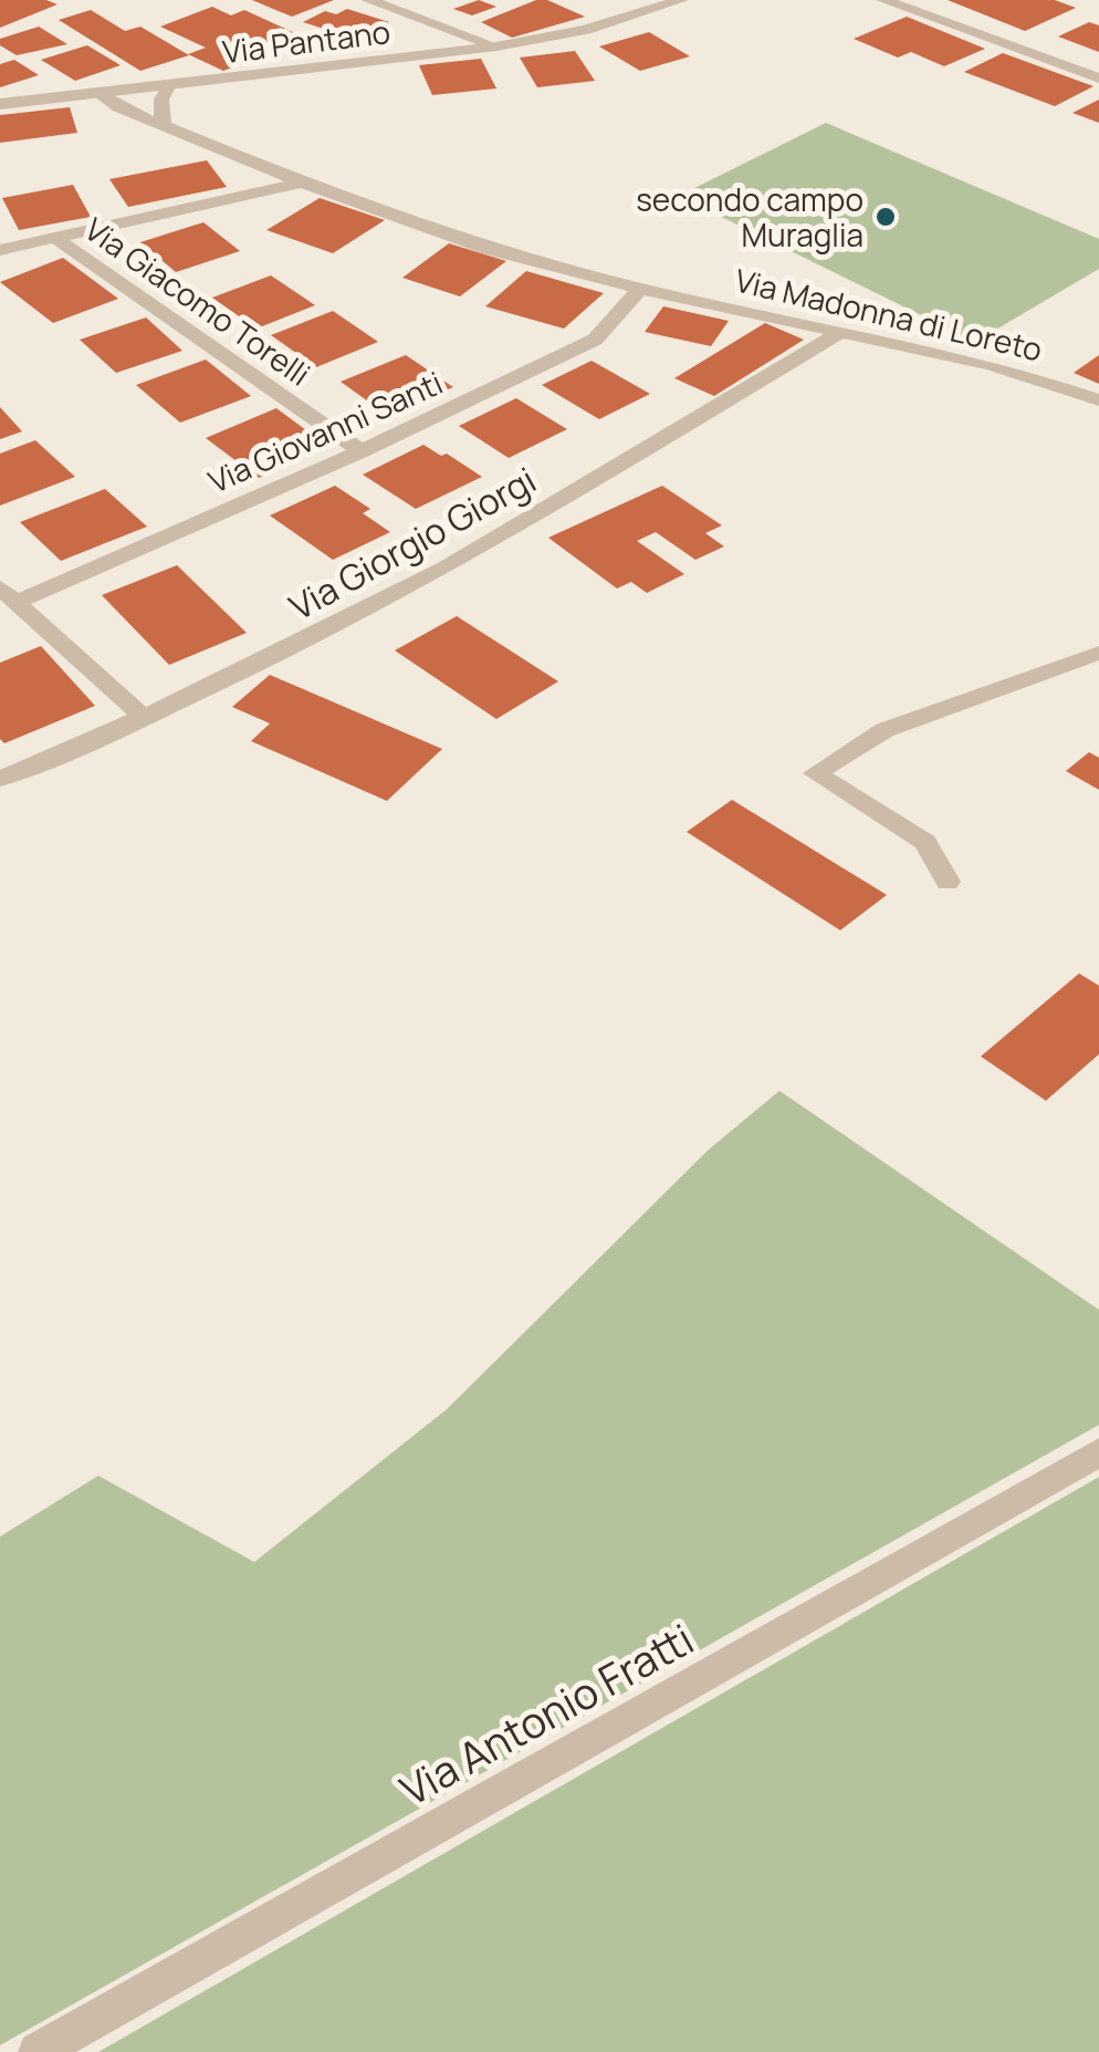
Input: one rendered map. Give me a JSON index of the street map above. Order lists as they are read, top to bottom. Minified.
{"streets":{"street":["Via Pantano","Via Giacomo Torelli","Via Madonna di Loreto","Via Giovanni Santi","Via Giorgio Giorgi","Via Antonio Fratti"]},"crossings":[["Via Pantano","Via Madonna di Loreto"],["Via Giacomo Torelli","Via Giovanni Santi"],["Via Madonna di Loreto","Via Giovanni Santi"],["Via Madonna di Loreto","Via Giorgio Giorgi"]],"places":["secondo campo Muraglia"]}
